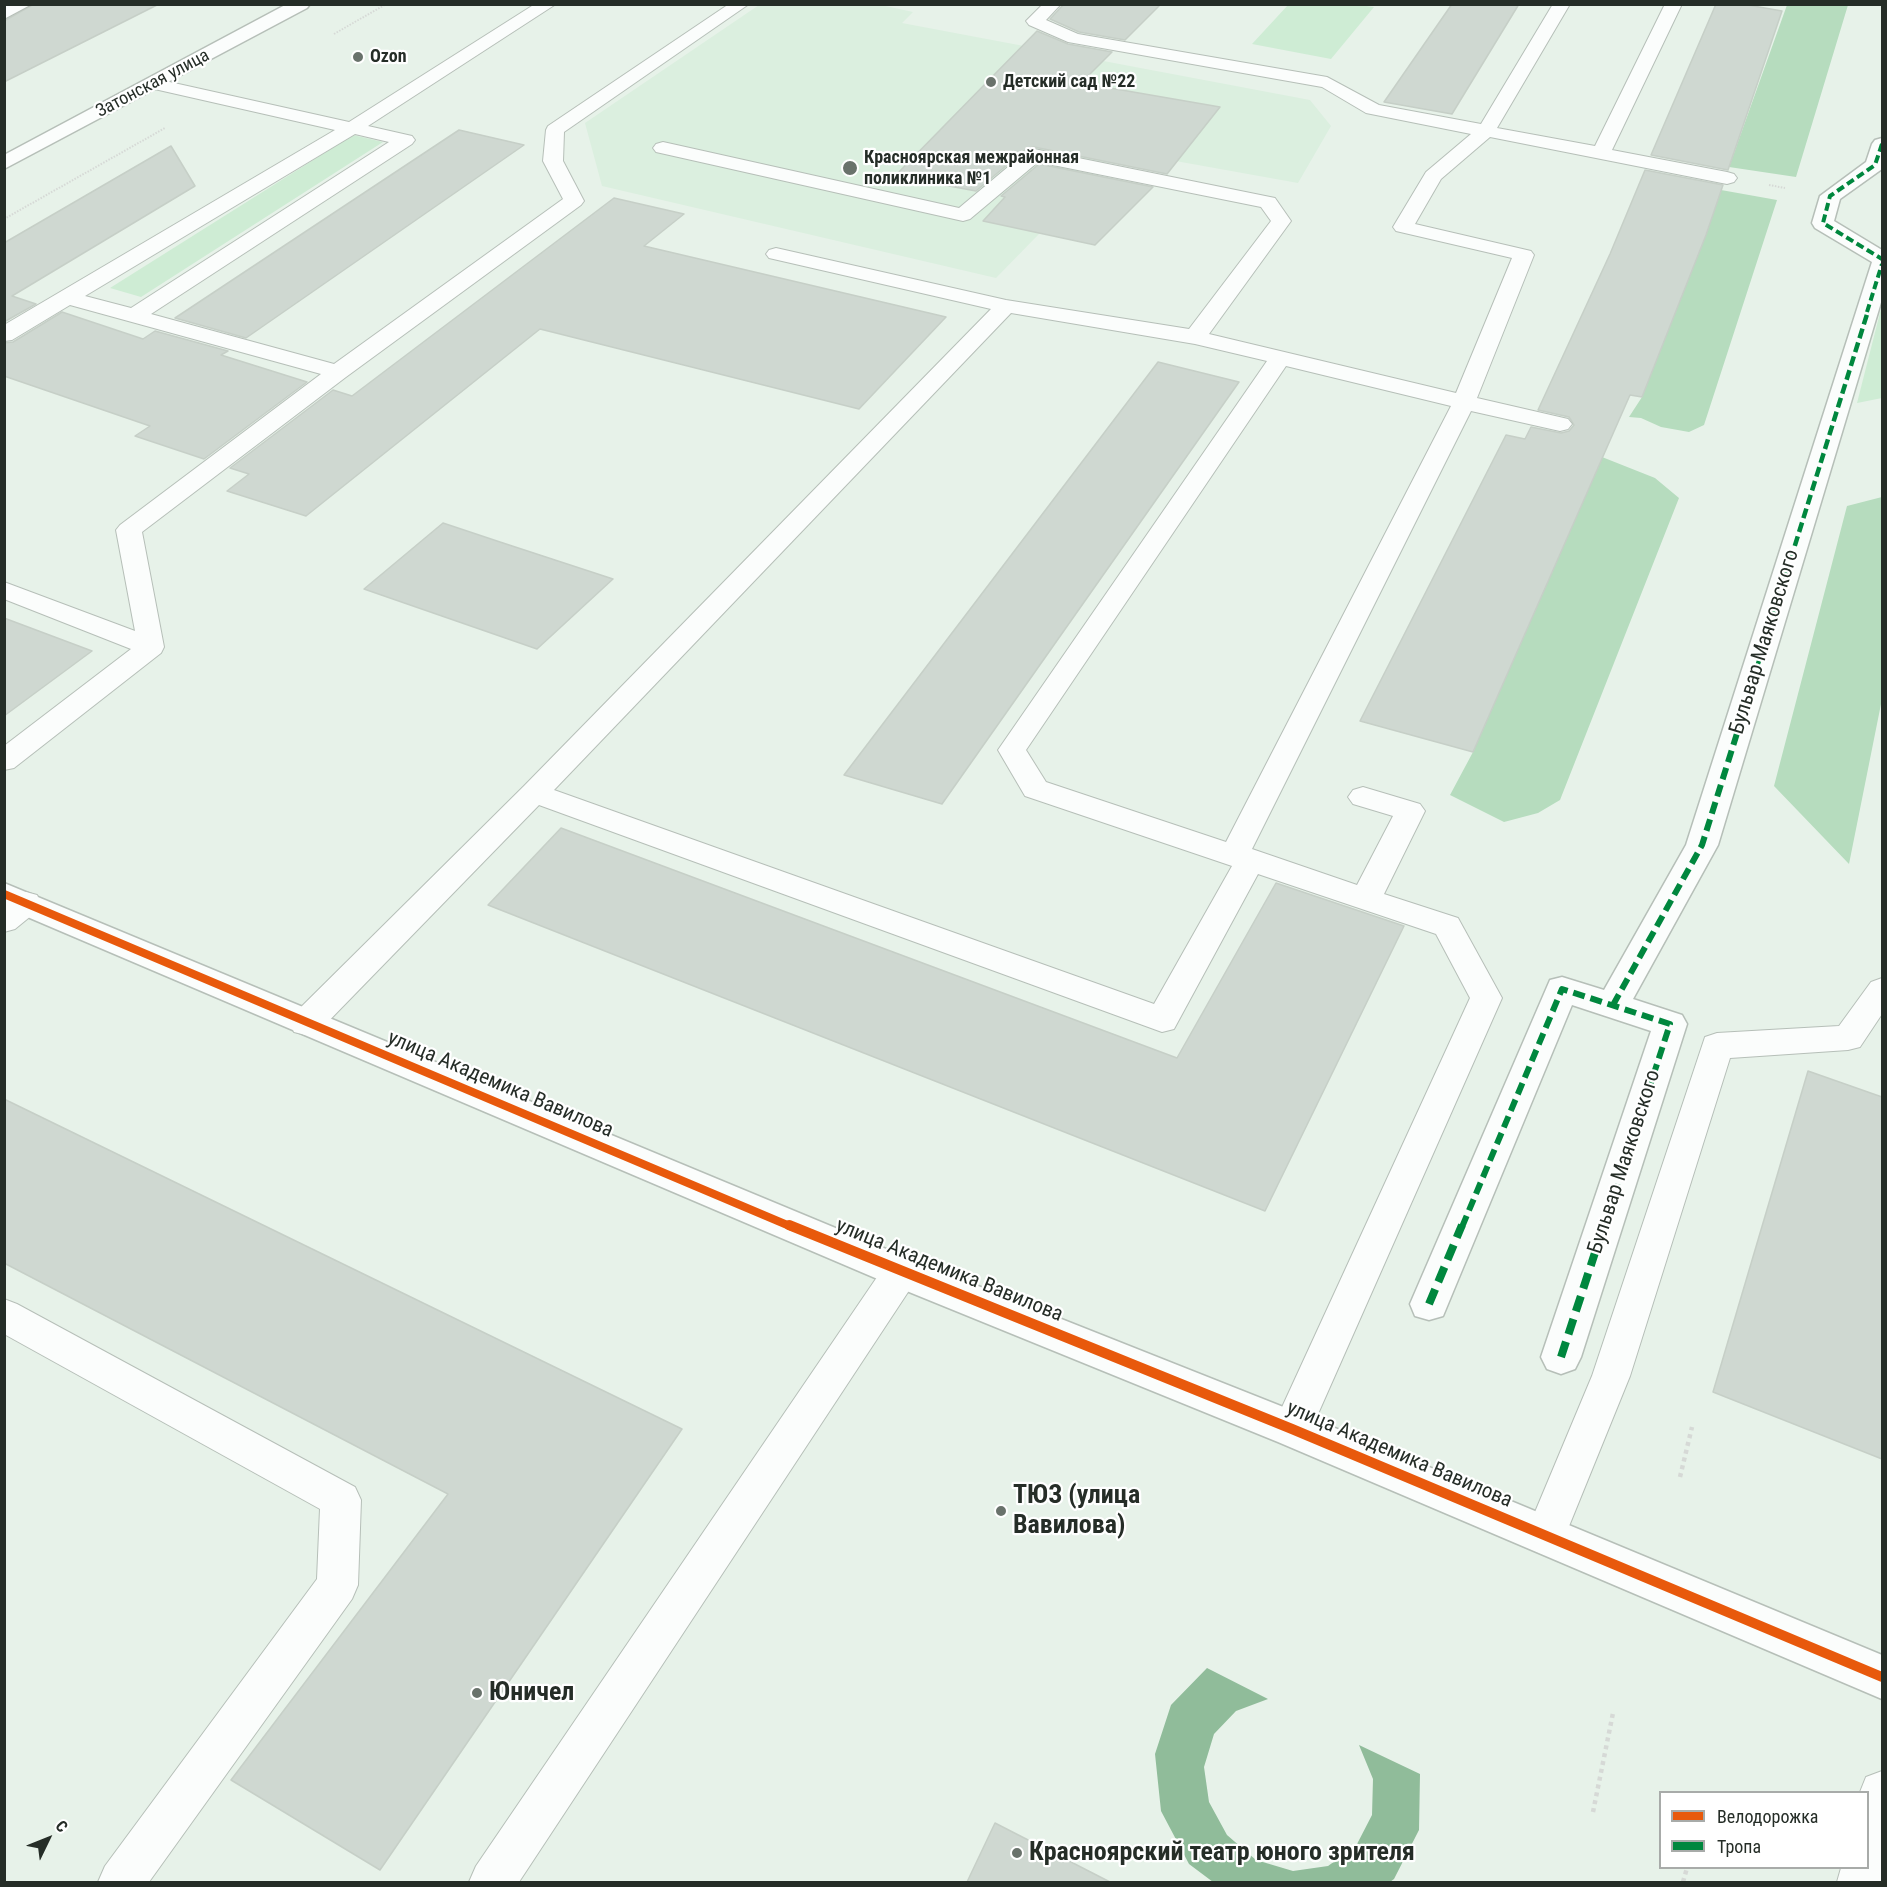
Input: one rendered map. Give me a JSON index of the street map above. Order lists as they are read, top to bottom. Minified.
{"streets":{"street":["Затонская улица","Бульвар Маяковского","улица Академика Вавилова"]},"places":["Ozon","Детский сад №22","Красноярская межрайонная поликлиника №1","ТЮЗ (улица Вавилова)","Юничел","Красноярский театр юного зрителя"],"legend":["Велодорожка","Тропа"],"north":"top right"}
